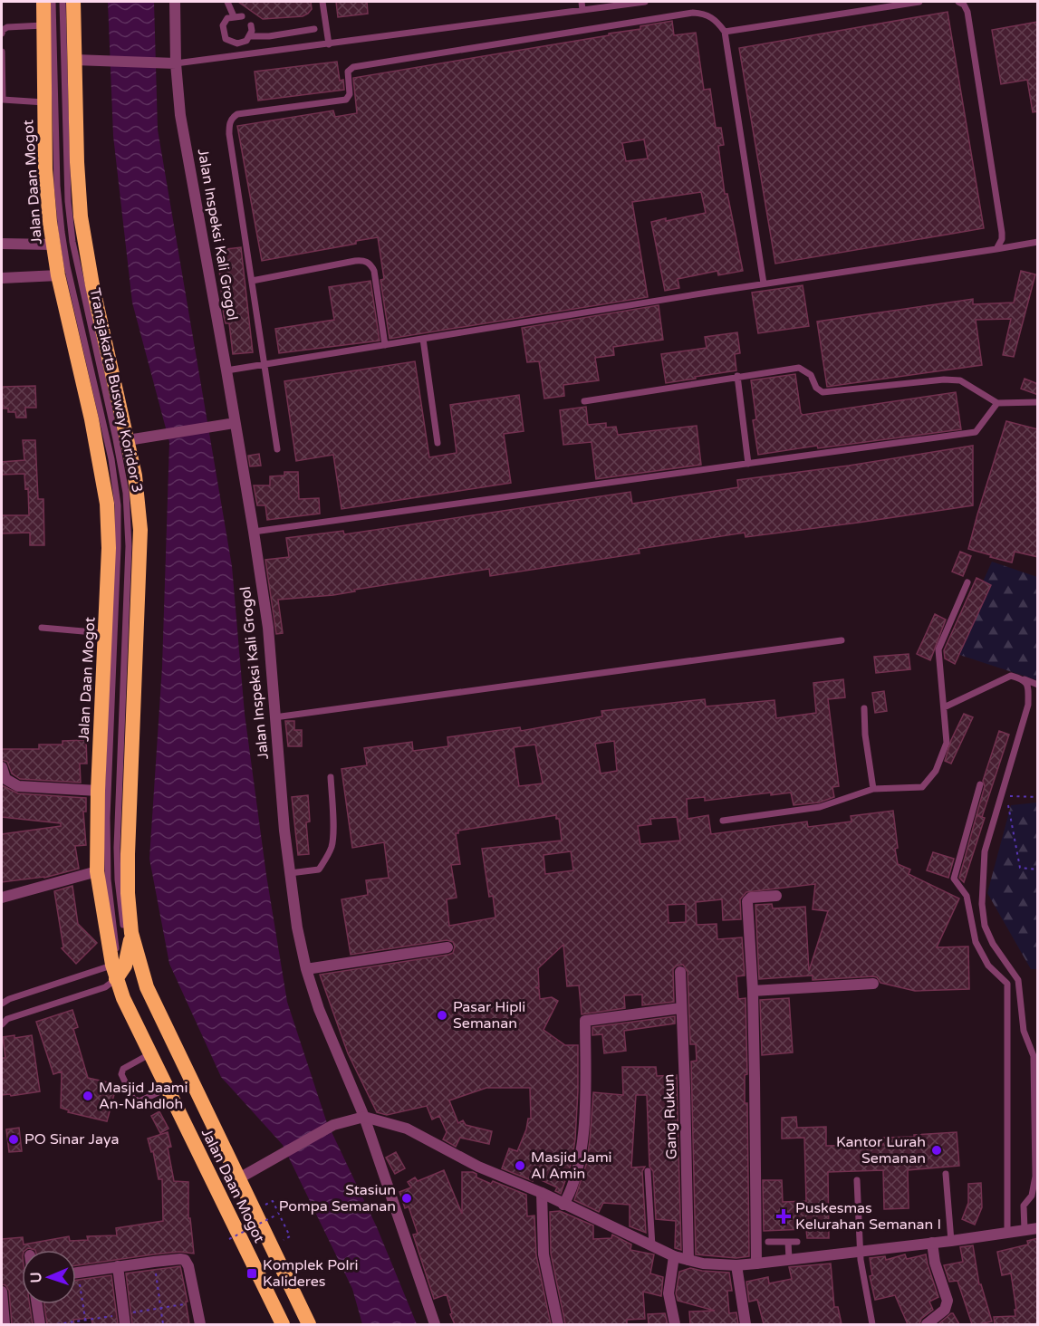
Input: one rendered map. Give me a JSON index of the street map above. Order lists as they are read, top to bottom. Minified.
{"streets":{"highway":["Jalan Daan Mogot"],"street":["Jalan Inspeksi Kali Grogol","Gang Rukun"],"lane":["Transjakarta Busway Koridor 3"]},"crossings":[["Jalan Daan Mogot","Transjakarta Busway Koridor 3"]],"places":{"other":["Pasar Hipli Semanan","Masjid Jaami An-Nahdloh","PO Sinar Jaya","Kantor Lurah Semanan","Masjid Jami Al Amin","Stasiun Pompa Semanan"],"health":["Puskesmas Kelurahan Semanan I"],"transit":["Komplek Polri Kalideres"]},"north":"left"}
